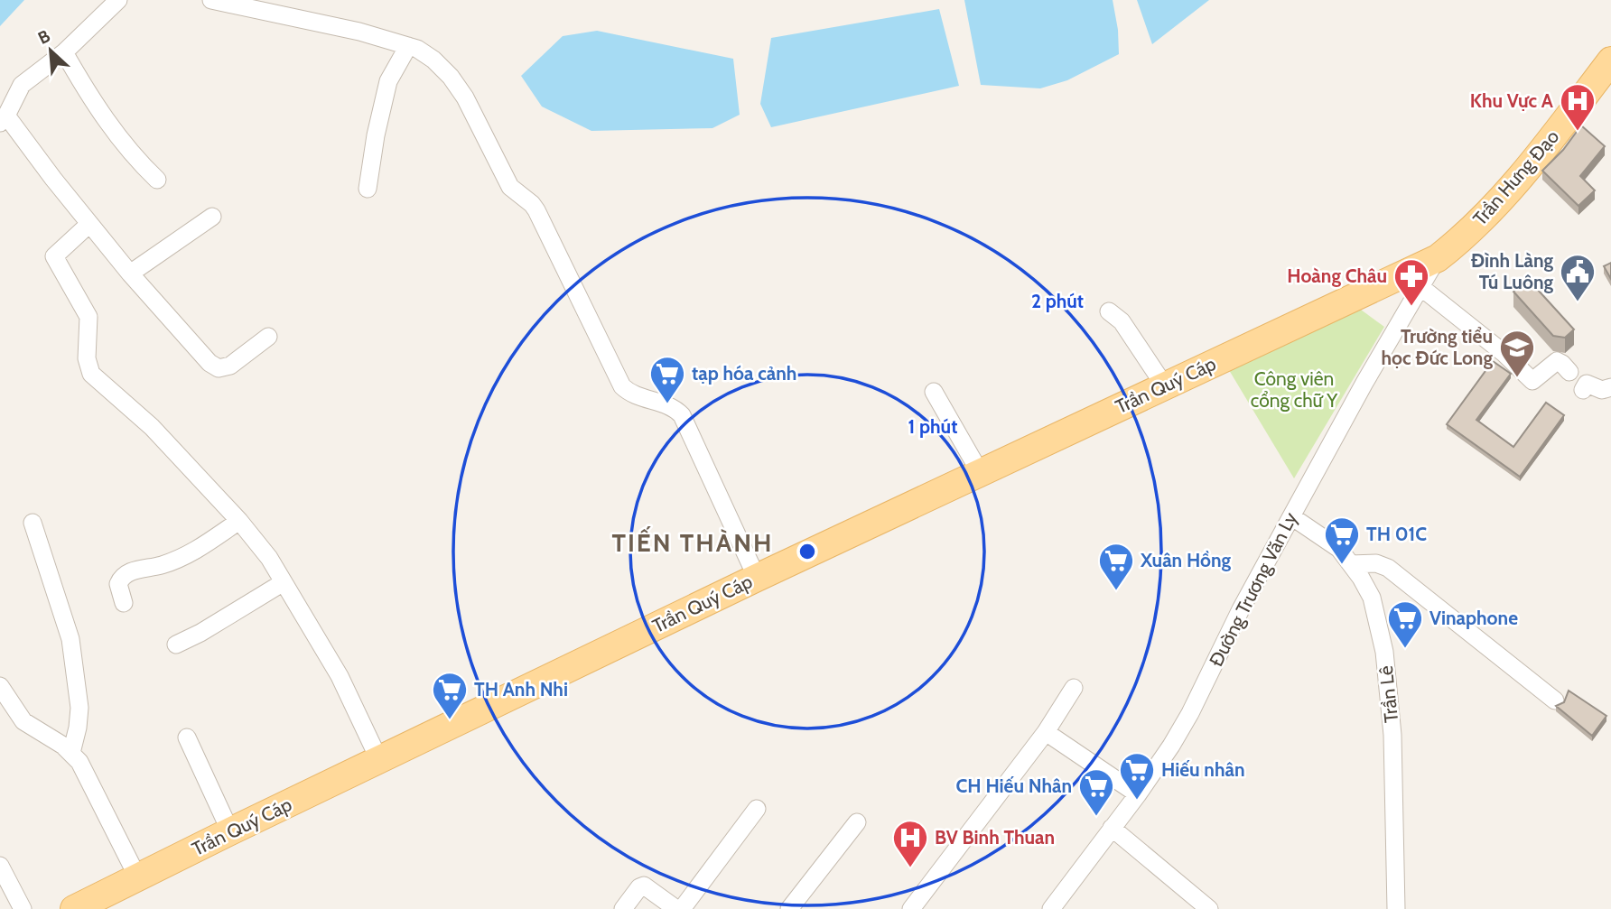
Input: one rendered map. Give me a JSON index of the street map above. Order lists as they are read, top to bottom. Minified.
{"streets":{"main road":["Trần Hưng Đạo","Trần Quý Cáp"],"street":["Đường Trương Văn Ly","Trần Lê"]},"crossings":[["Trần Hưng Đạo","Trần Quý Cáp"],["Trần Hưng Đạo","Đường Trương Văn Ly"],["Trần Quý Cáp","Đường Trương Văn Ly"],["Đường Trương Văn Ly","Trần Lê"]],"districts":["TIẾN THÀNH"],"parks":["Công viên cổng chữ Y"],"places":{"hospital":["Khu Vực A","BV Binh Thuan"],"public building":["Đình Làng Tú Luông"],"pharmacy":["Hoàng Châu"],"school or university":["Trường tiểu học Đức Long"],"supermarket":["tạp hóa cảnh","TH 01C","Xuân Hồng","Vinaphone","TH Anh Nhi","Hiếu nhân","CH Hiếu Nhân"]},"north":"top left","rings":["2 phút","1 phút"]}
